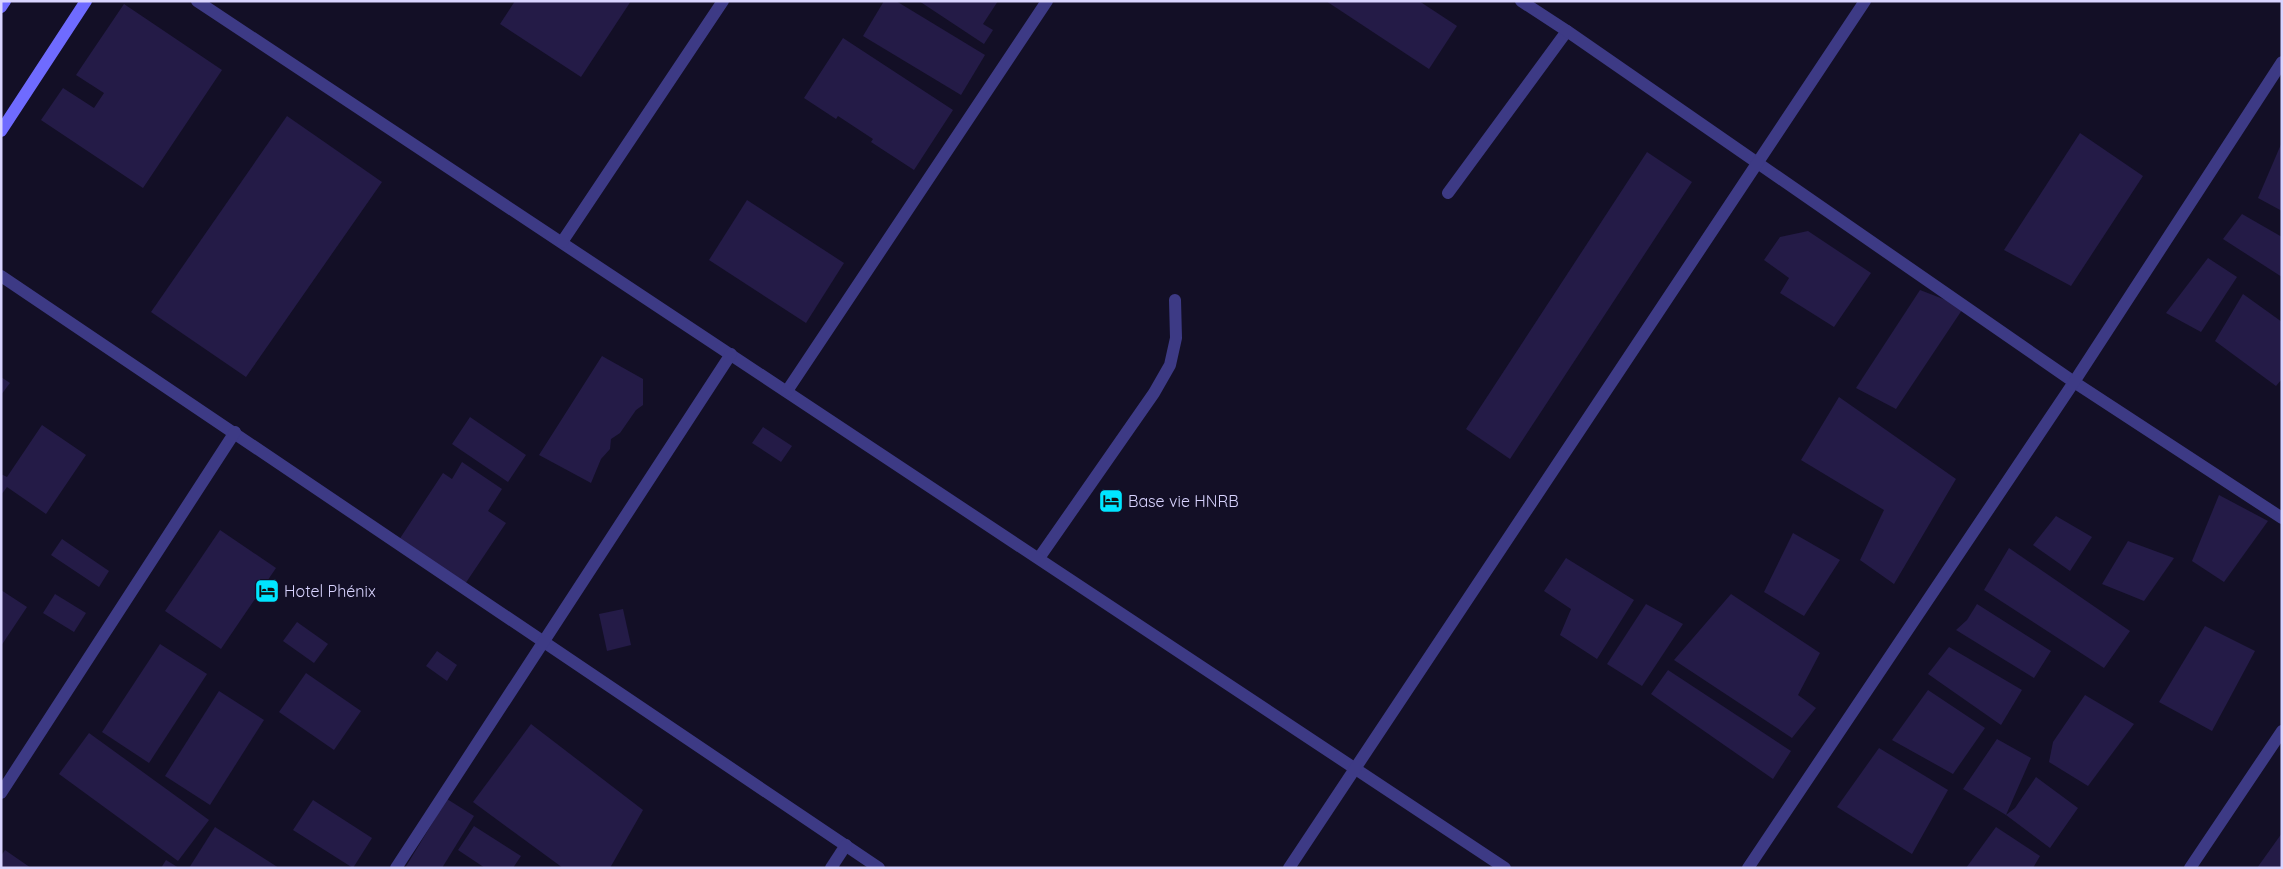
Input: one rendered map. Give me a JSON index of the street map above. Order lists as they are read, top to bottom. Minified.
{"places":{"hotel":["Base vie HNRB","Hotel Phénix"]}}
